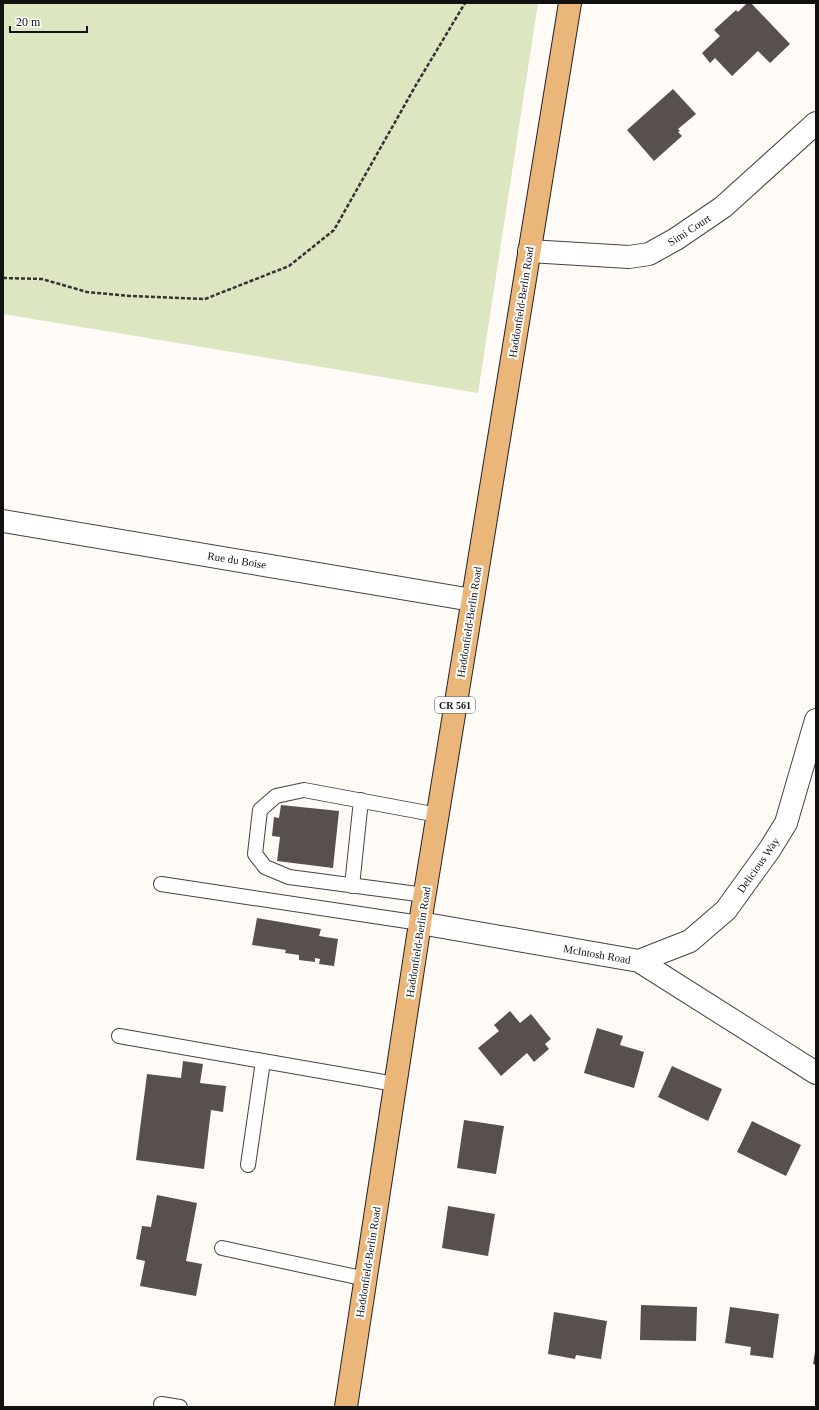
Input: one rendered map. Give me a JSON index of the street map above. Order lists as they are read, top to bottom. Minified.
{"streets":{"main road":["Haddonfield-Berlin Road","CR 561"],"street":["Simi Court","Rue du Boise","Delicious Way","McIntosh Road"]},"crossings":[["Simi Court","Haddonfield-Berlin Road"],["Haddonfield-Berlin Road","Rue du Boise"],["Haddonfield-Berlin Road","McIntosh Road"],["Delicious Way","McIntosh Road"]],"scale_bar":"20 m"}
